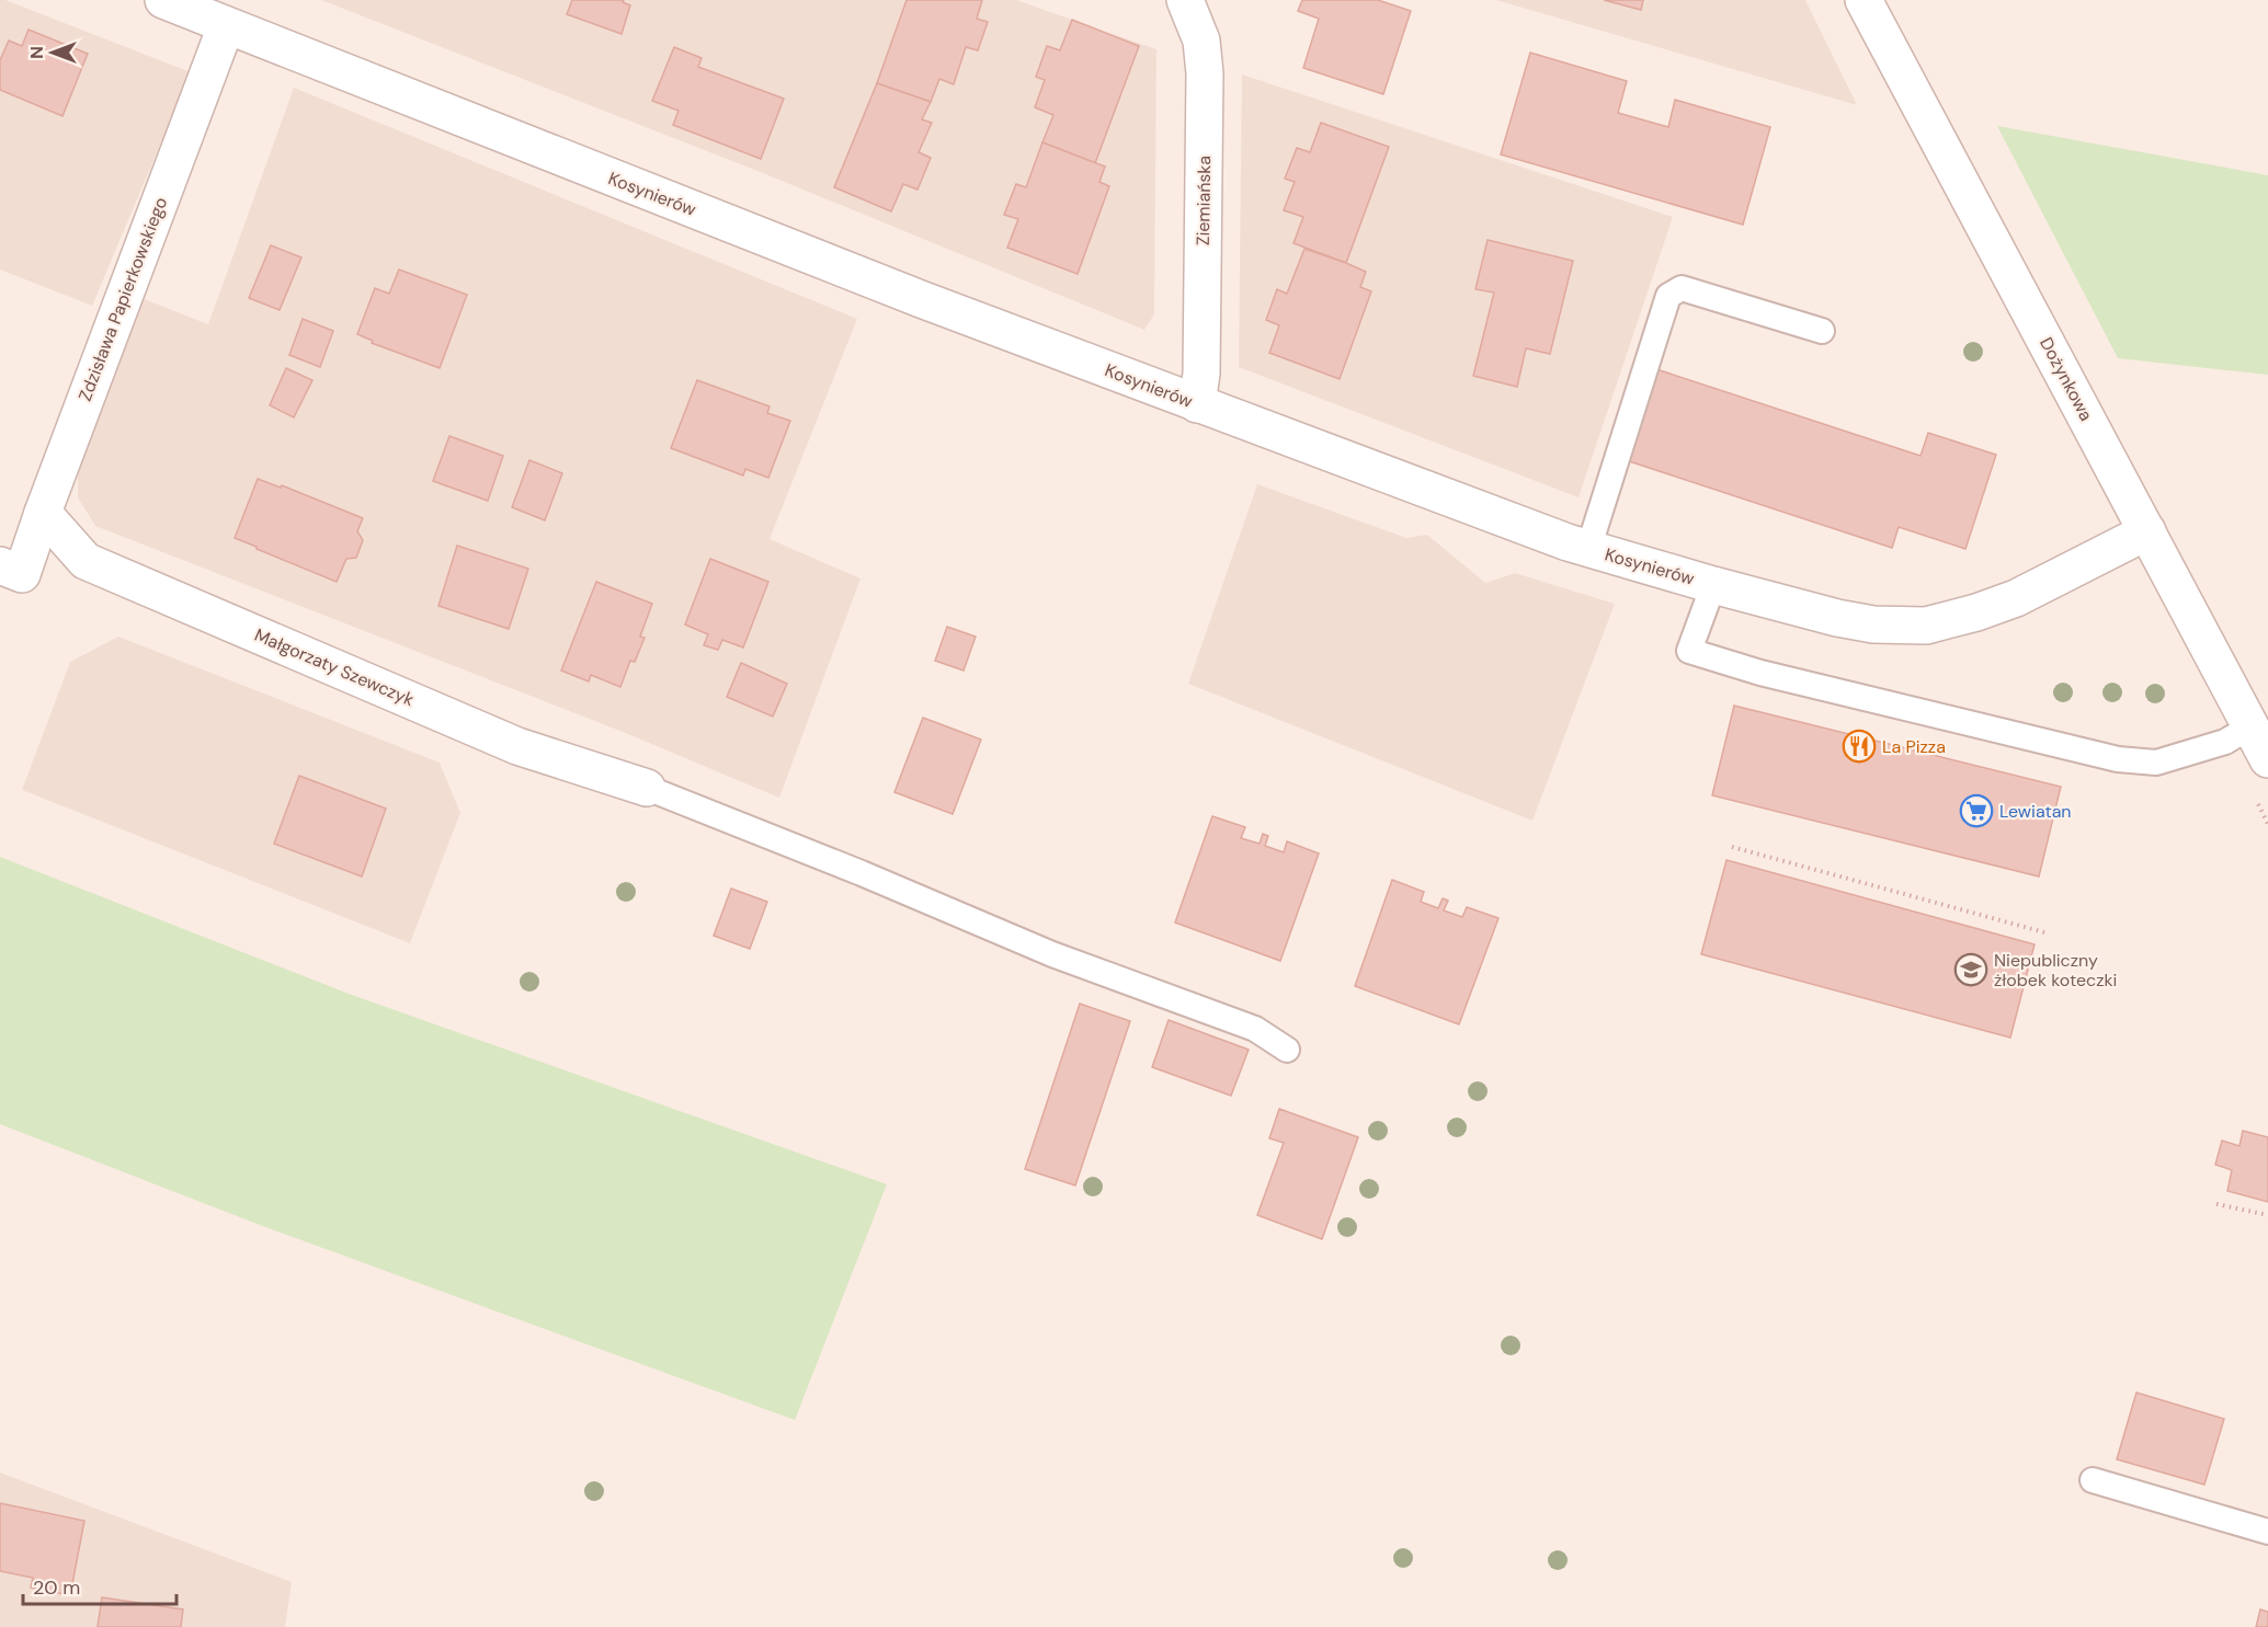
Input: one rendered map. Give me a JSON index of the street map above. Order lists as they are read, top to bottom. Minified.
{"streets":{"street":["Kosynierów","Ziemiańska","Zdzisława Papierkowskiego","Dożynkowa","Małgorzaty Szewczyk"]},"crossings":[["Kosynierów","Ziemiańska"],["Kosynierów","Zdzisława Papierkowskiego"],["Kosynierów","Dożynkowa"],["Zdzisława Papierkowskiego","Małgorzaty Szewczyk"]],"places":{"restaurant":["La Pizza"],"supermarket":["Lewiatan"],"school or university":["Niepubliczny żłobek koteczki"]},"scale_bar":"20 m","north":"left"}
